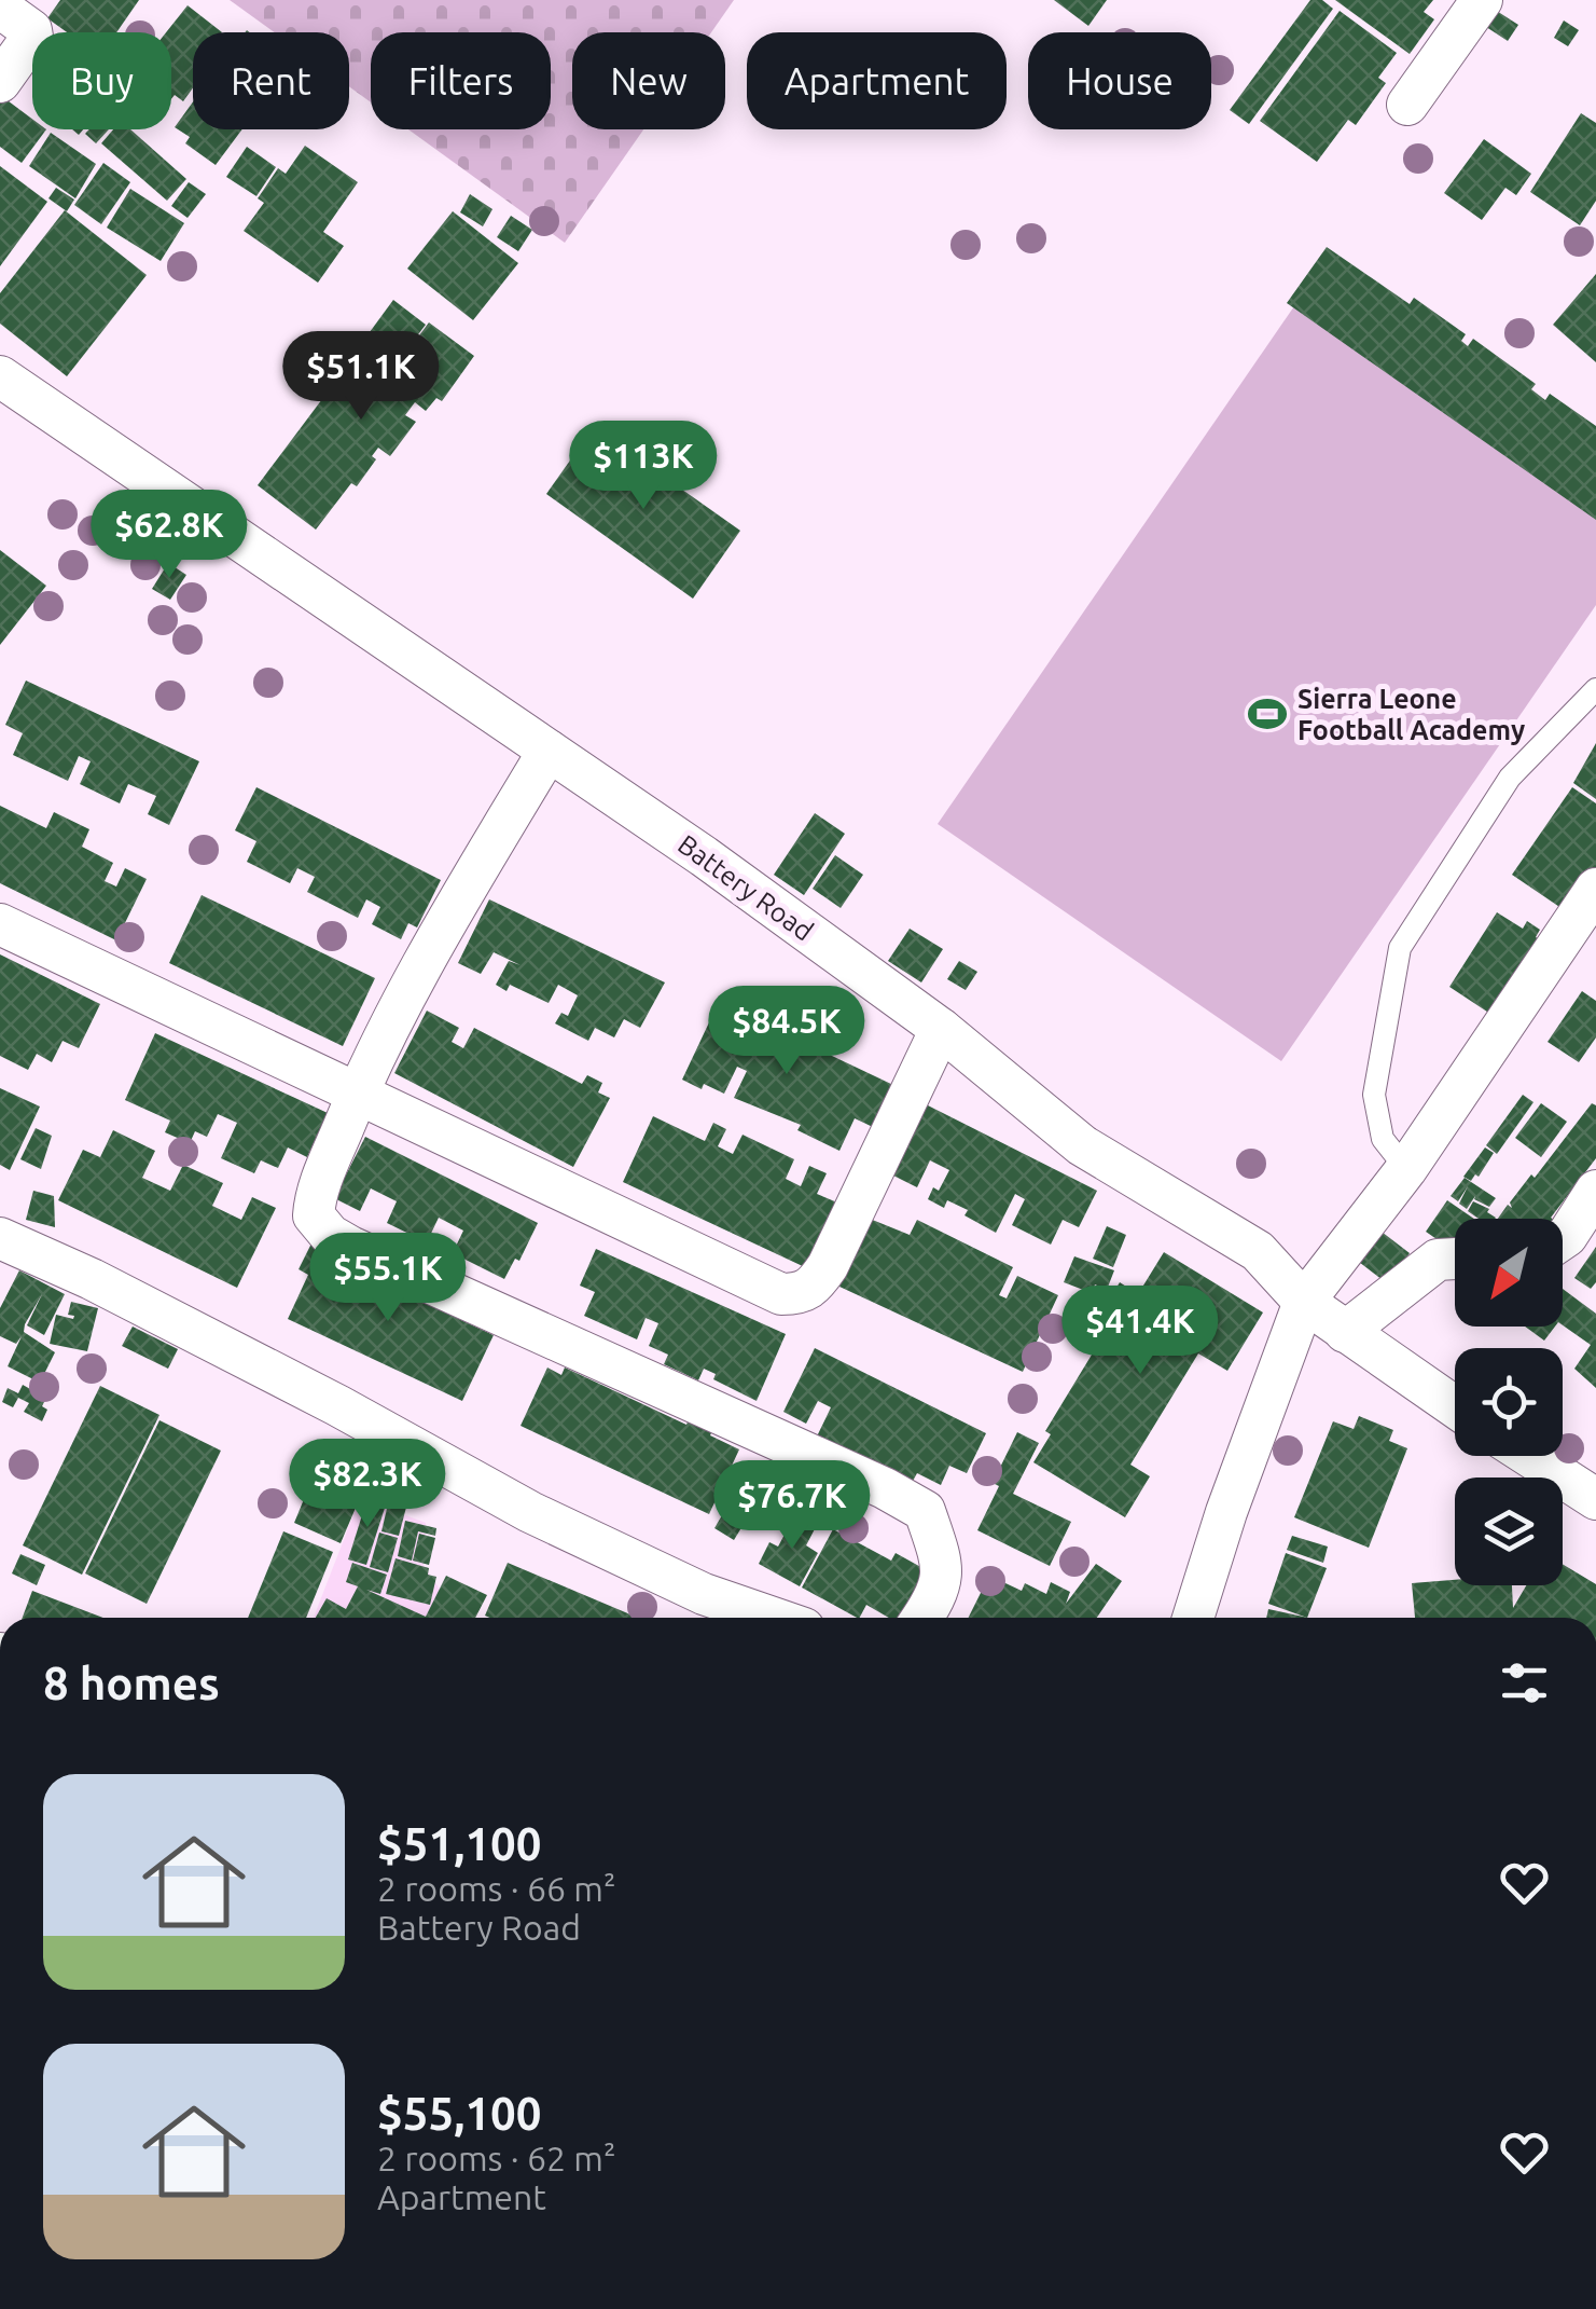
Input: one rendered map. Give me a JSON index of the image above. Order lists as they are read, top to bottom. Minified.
{"streets":{"street":["Battery Road"]},"places":{"sports":["Sierra Leone Football Academy"]},"north":"bottom left","page":{"chip":["Buy","Rent","Filters","New","Apartment","House"],"price":["$51.1K","$113K","$62.8K","$84.5K","$55.1K","$41.4K","$82.3K","$76.7K"],"heading":"8 homes","list":[{"name":"$51,100","note":"2 rooms · 66 m² · Battery Road"},{"name":"$55,100","note":"2 rooms · 62 m² · Apartment"}]}}
